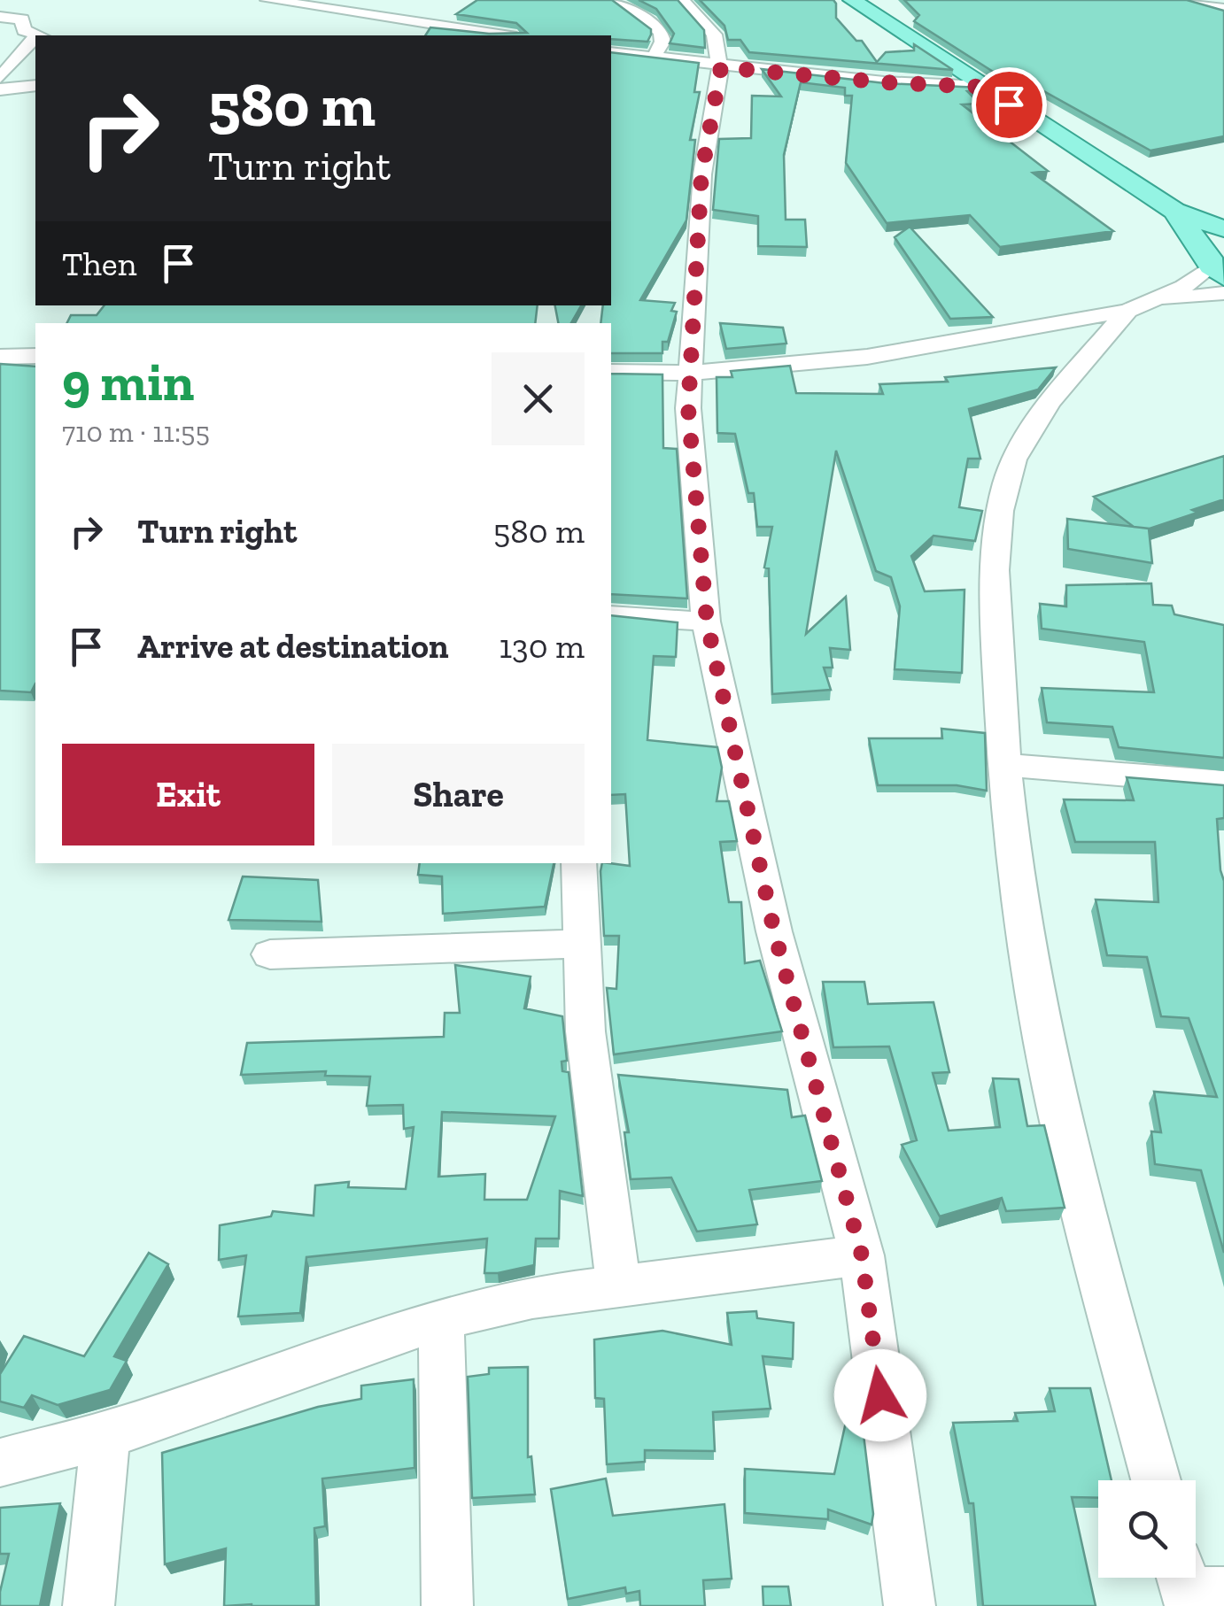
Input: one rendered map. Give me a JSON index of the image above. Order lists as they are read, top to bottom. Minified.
{"page":{"turn":["580 m","Turn right"],"then":"Then","heading":["9 min","710 m · 11:55"],"list":[{"name":"Turn right","value":"580 m"},{"name":"Arrive at destination","value":"130 m"}],"buttons":["Exit","Share"]}}
